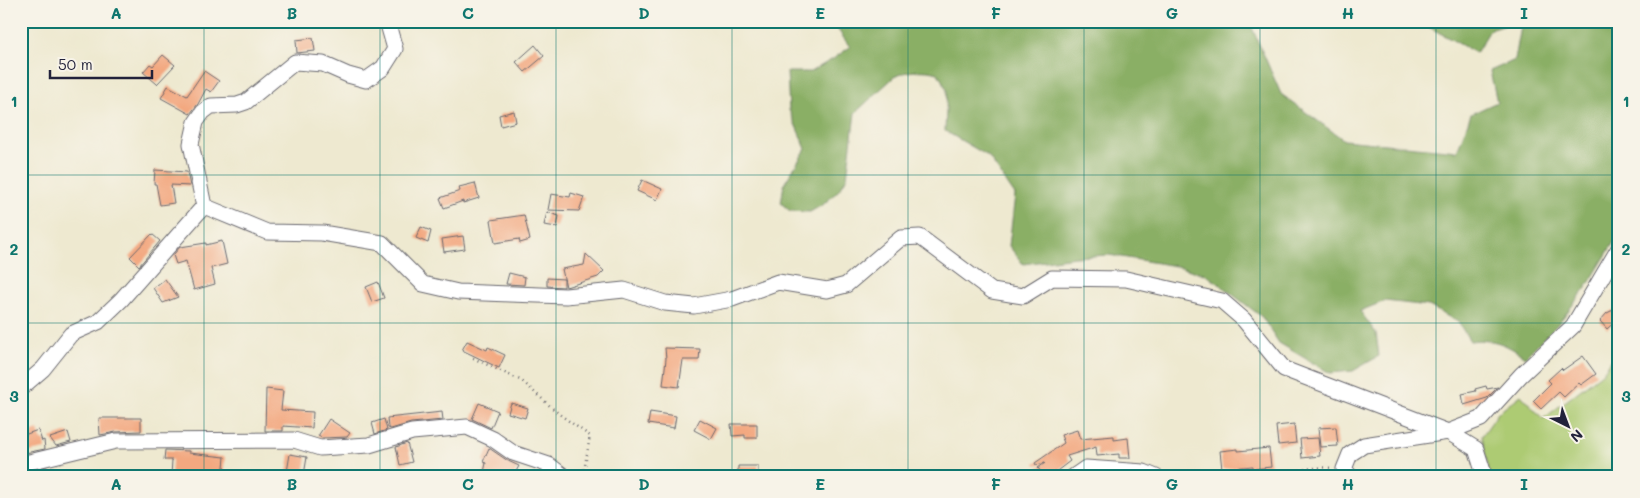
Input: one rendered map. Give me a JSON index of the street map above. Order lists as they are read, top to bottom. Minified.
{"scale_bar":"50 m","north":"bottom right","grid":{"columns":["A","B","C","D","E","F","G","H","I"],"rows":["1","2","3"]}}
